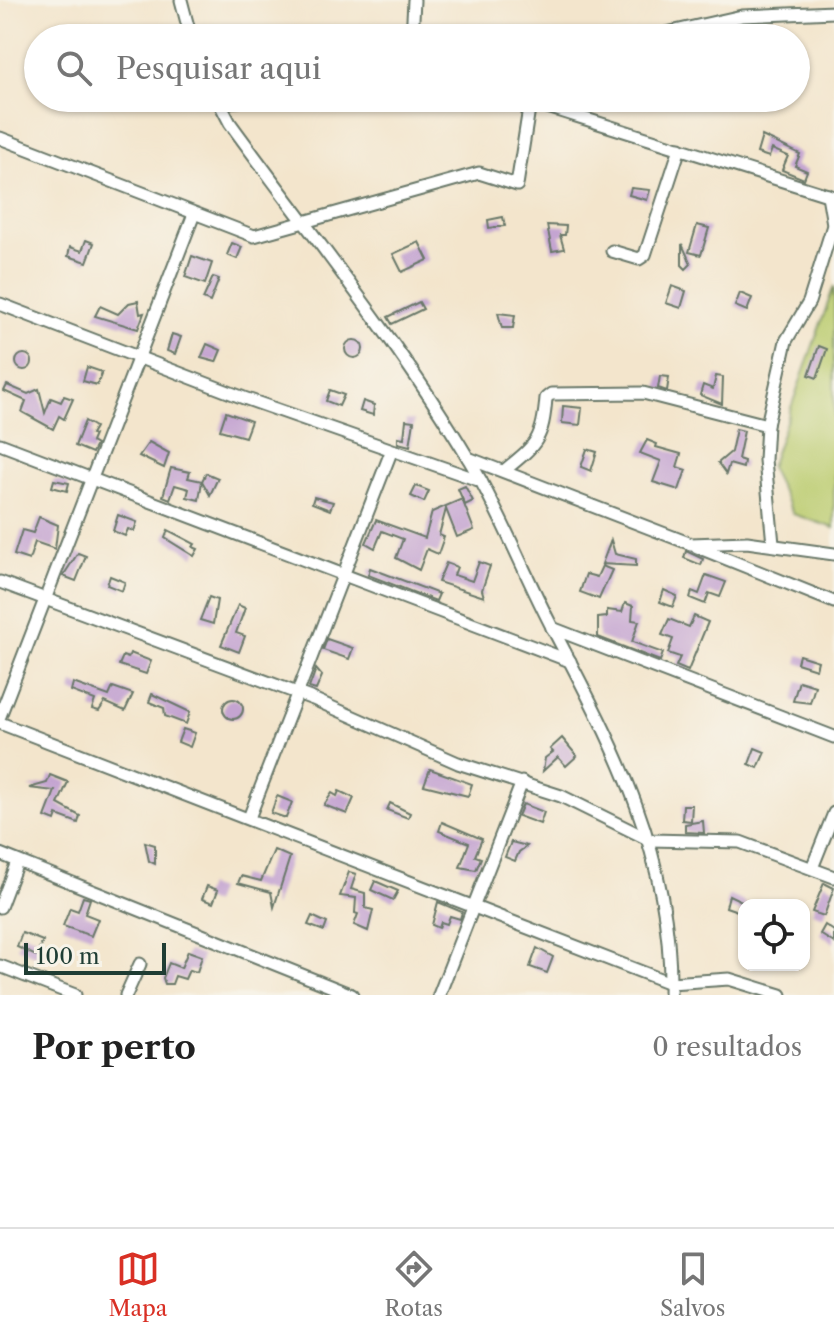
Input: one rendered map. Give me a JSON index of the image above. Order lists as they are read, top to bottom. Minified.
{"scale_bar":"100 m","page":{"search":"Pesquisar aqui","scale":"100 m","heading":["Por perto","0 resultados"],"nav":["Mapa","Rotas","Salvos"]}}
